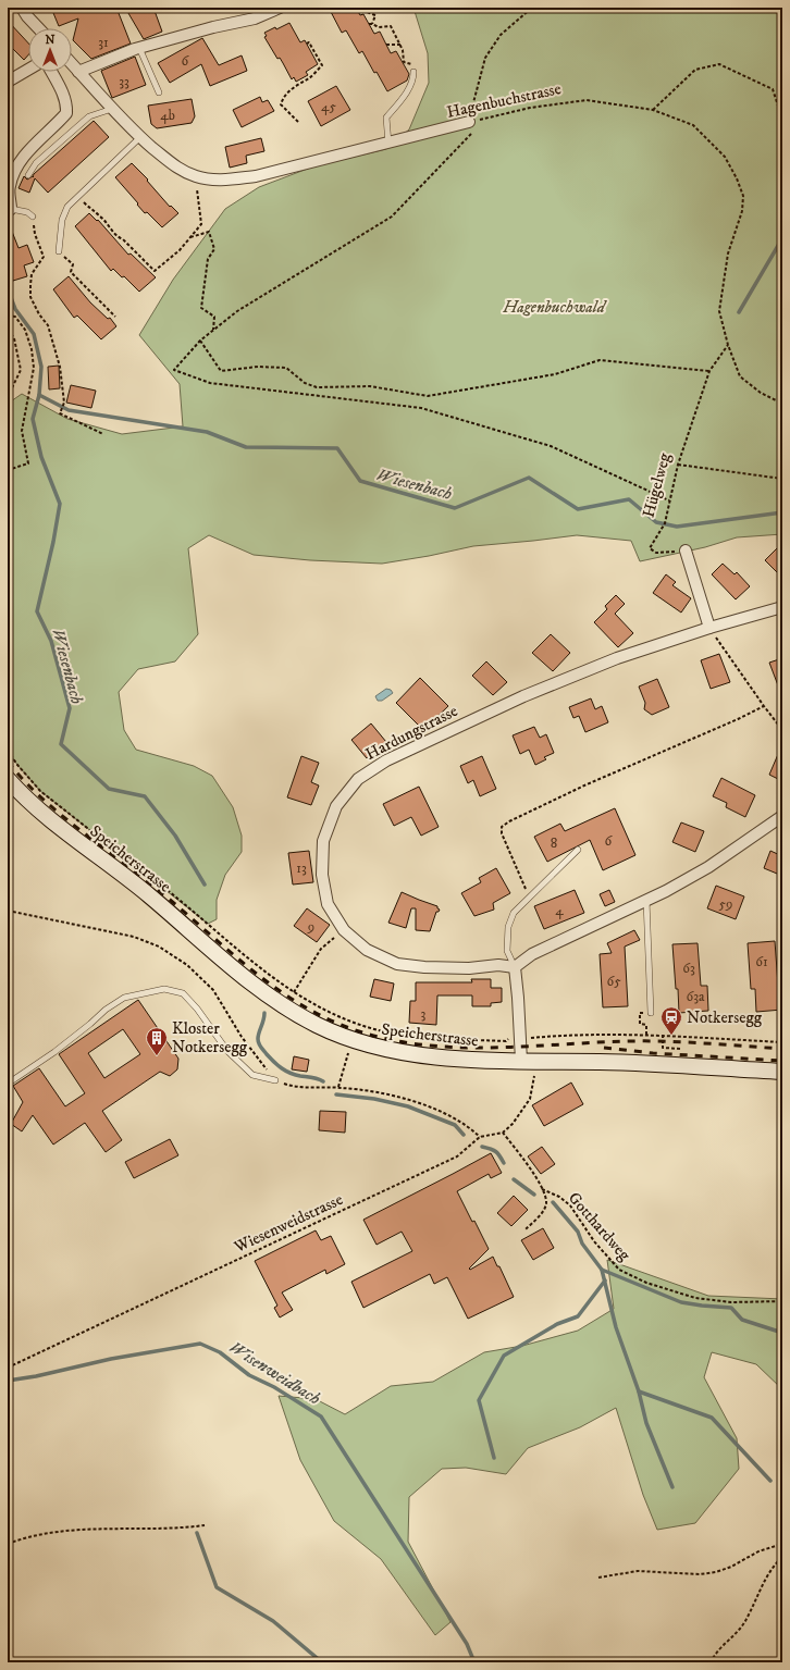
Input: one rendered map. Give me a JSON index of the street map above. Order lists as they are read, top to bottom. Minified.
{"streets":{"main road":["Speicherstrasse"],"street":["Hagenbuchstrasse","Hardungstrasse"],"path":["Hügelweg","Wiesenweidstrasse","Gotthardweg"]},"crossings":[["Hagenbuchstrasse","Hügelweg"]],"water":["Wiesenbach","Wisenweidbach"],"parks":["Hagenbuchwald"],"places":{"station":["Notkersegg"],"building":["Kloster Notkersegg"]},"house_numbers":["31","6","33","45","4b","6","8","13","59","4","9","61","63","65","63a","3"],"north":"top"}
